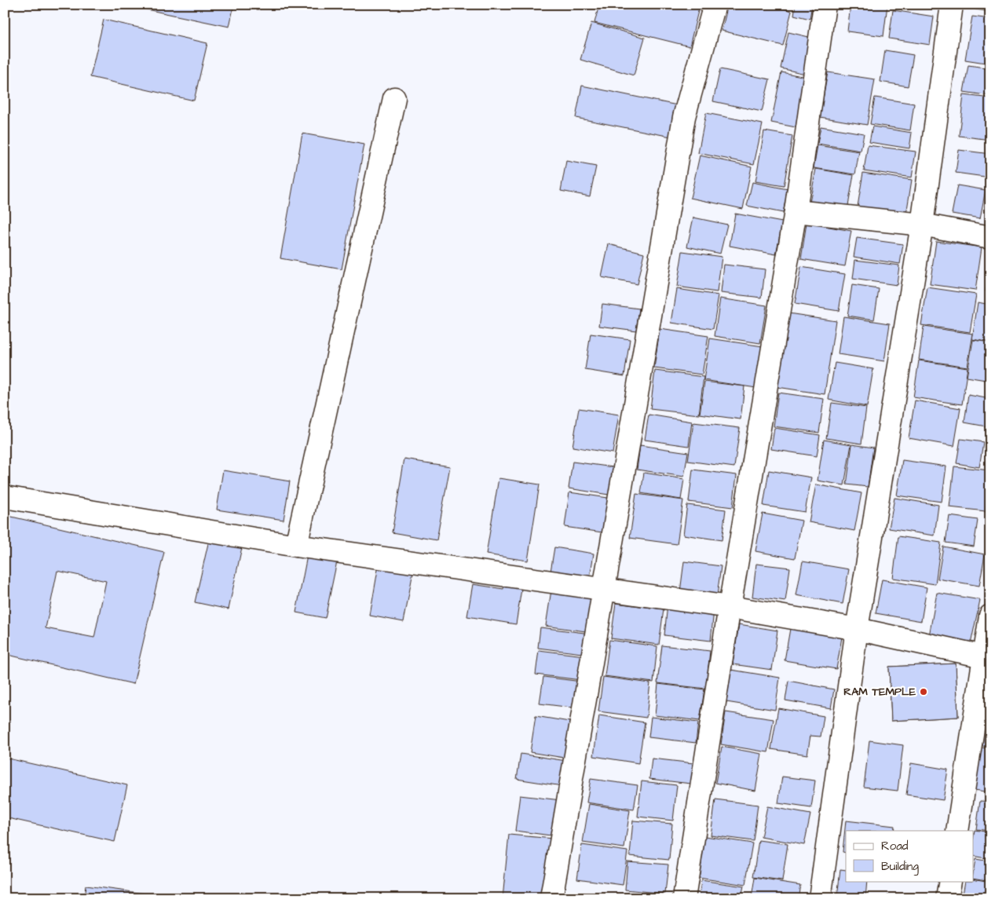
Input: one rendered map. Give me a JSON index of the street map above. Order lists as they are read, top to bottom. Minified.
{"places":["RAM TEMPLE"],"legend":["Road","Building"]}
